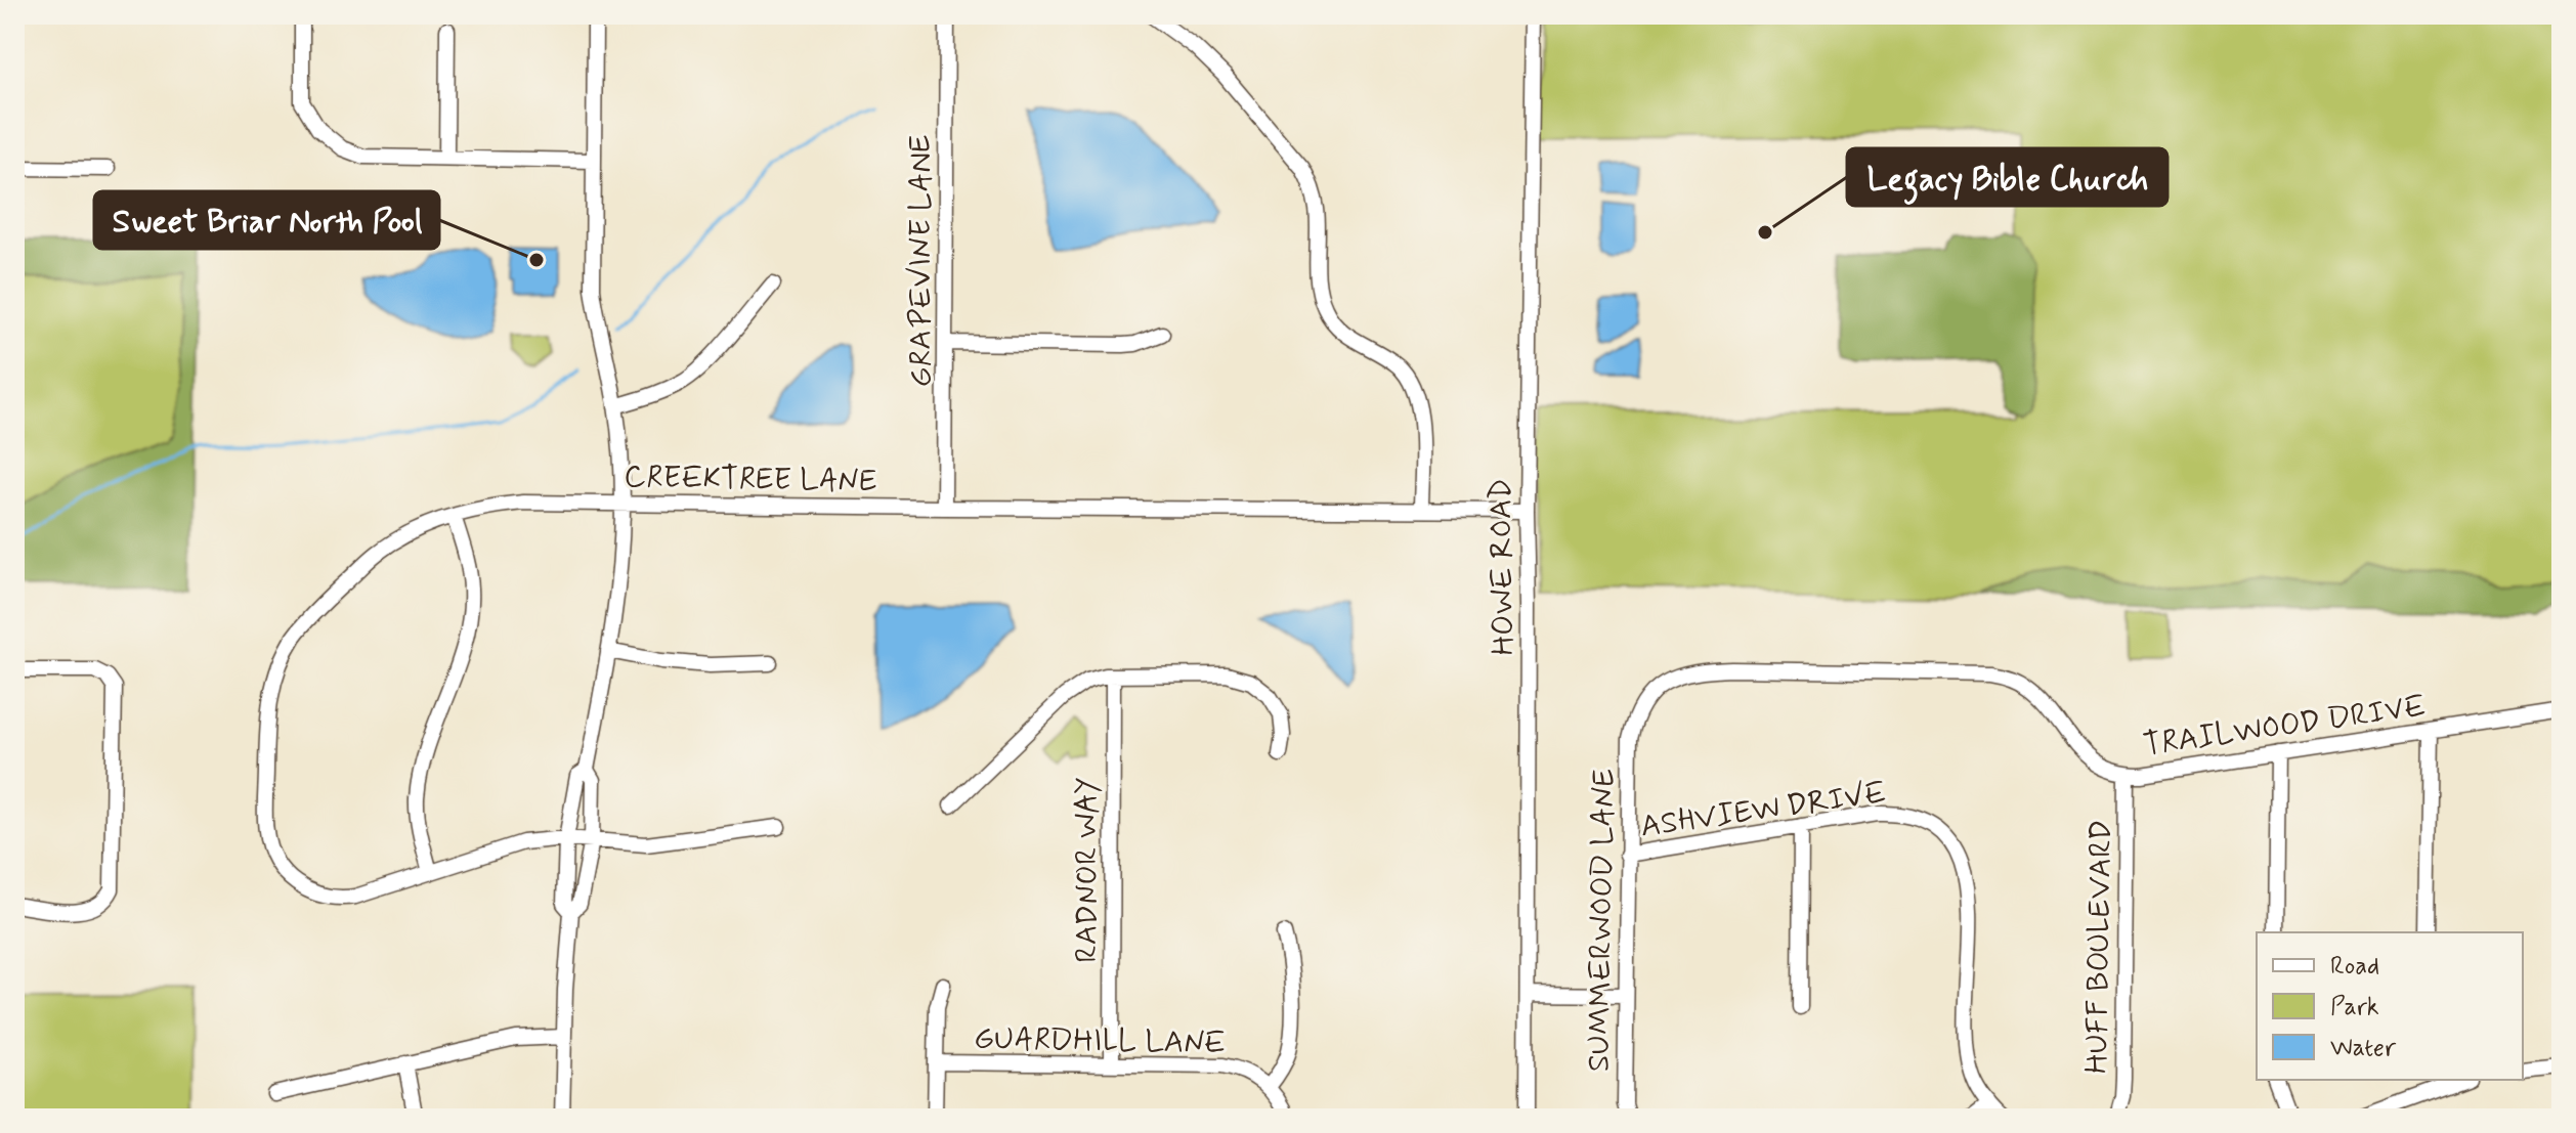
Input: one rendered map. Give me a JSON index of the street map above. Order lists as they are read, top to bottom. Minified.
{"streets":{"street":["GRAPEVINE LANE","CREEKTREE LANE","HOWE ROAD","TRAILWOOD DRIVE","ASHVIEW DRIVE","RADNOR WAY","SUMMERWOOD LANE","HUFF BOULEVARD","GUARDHILL LANE"]},"crossings":[["GRAPEVINE LANE","CREEKTREE LANE"],["CREEKTREE LANE","HOWE ROAD"],["TRAILWOOD DRIVE","SUMMERWOOD LANE"],["TRAILWOOD DRIVE","HUFF BOULEVARD"],["ASHVIEW DRIVE","SUMMERWOOD LANE"],["RADNOR WAY","GUARDHILL LANE"]],"places":["Legacy Bible Church","Sweet Briar North Pool"],"legend":["Road","Park","Water"]}
